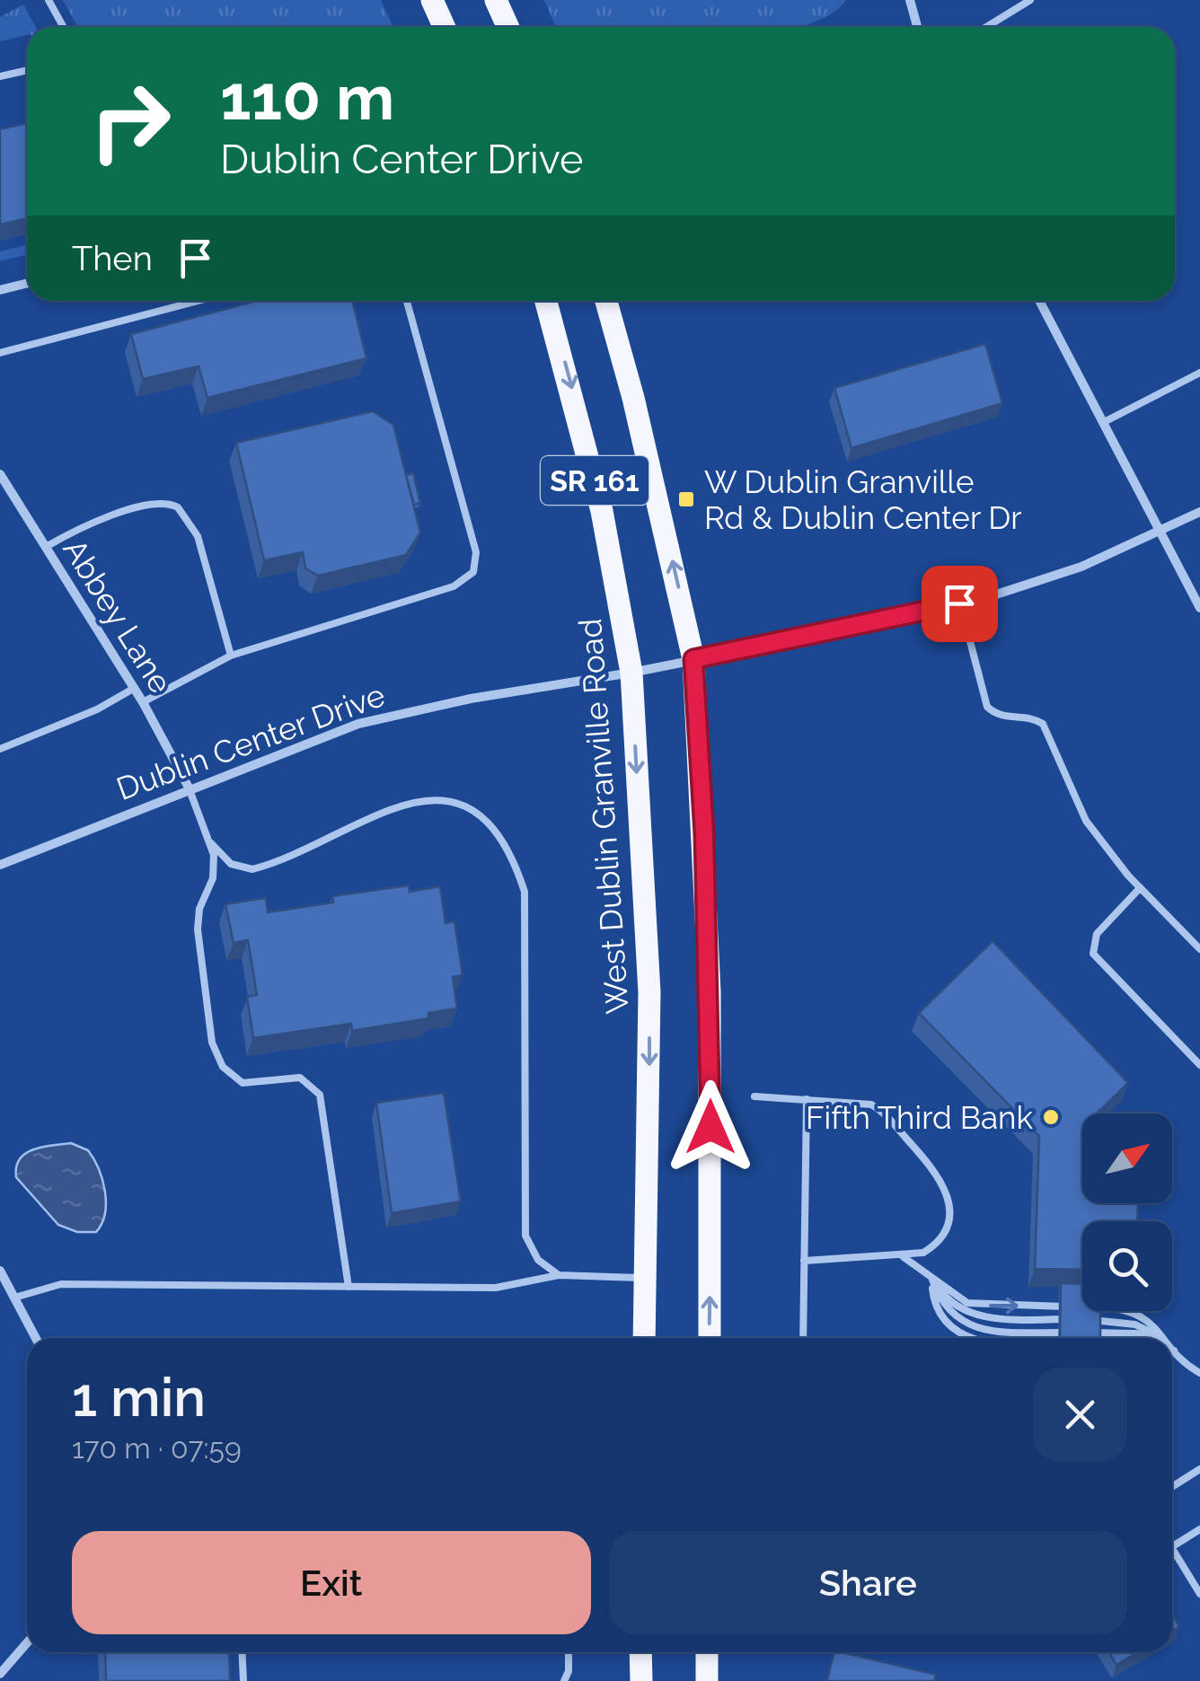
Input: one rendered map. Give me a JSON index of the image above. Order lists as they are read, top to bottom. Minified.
{"streets":{"main road":["SR 161","West Dublin Granville Road"],"street":["Abbey Lane","Dublin Center Drive"]},"crossings":[["SR 161","Dublin Center Drive"],["Abbey Lane","Dublin Center Drive"],["Dublin Center Drive","West Dublin Granville Road"]],"places":{"transit":["W Dublin Granville Rd & Dublin Center Dr"],"other":["Fifth Third Bank"]},"north":"top right","page":{"turn":["110 m","Dublin Center Drive"],"then":"Then","heading":["1 min","170 m · 07:59"],"buttons":["Exit","Share"]}}
